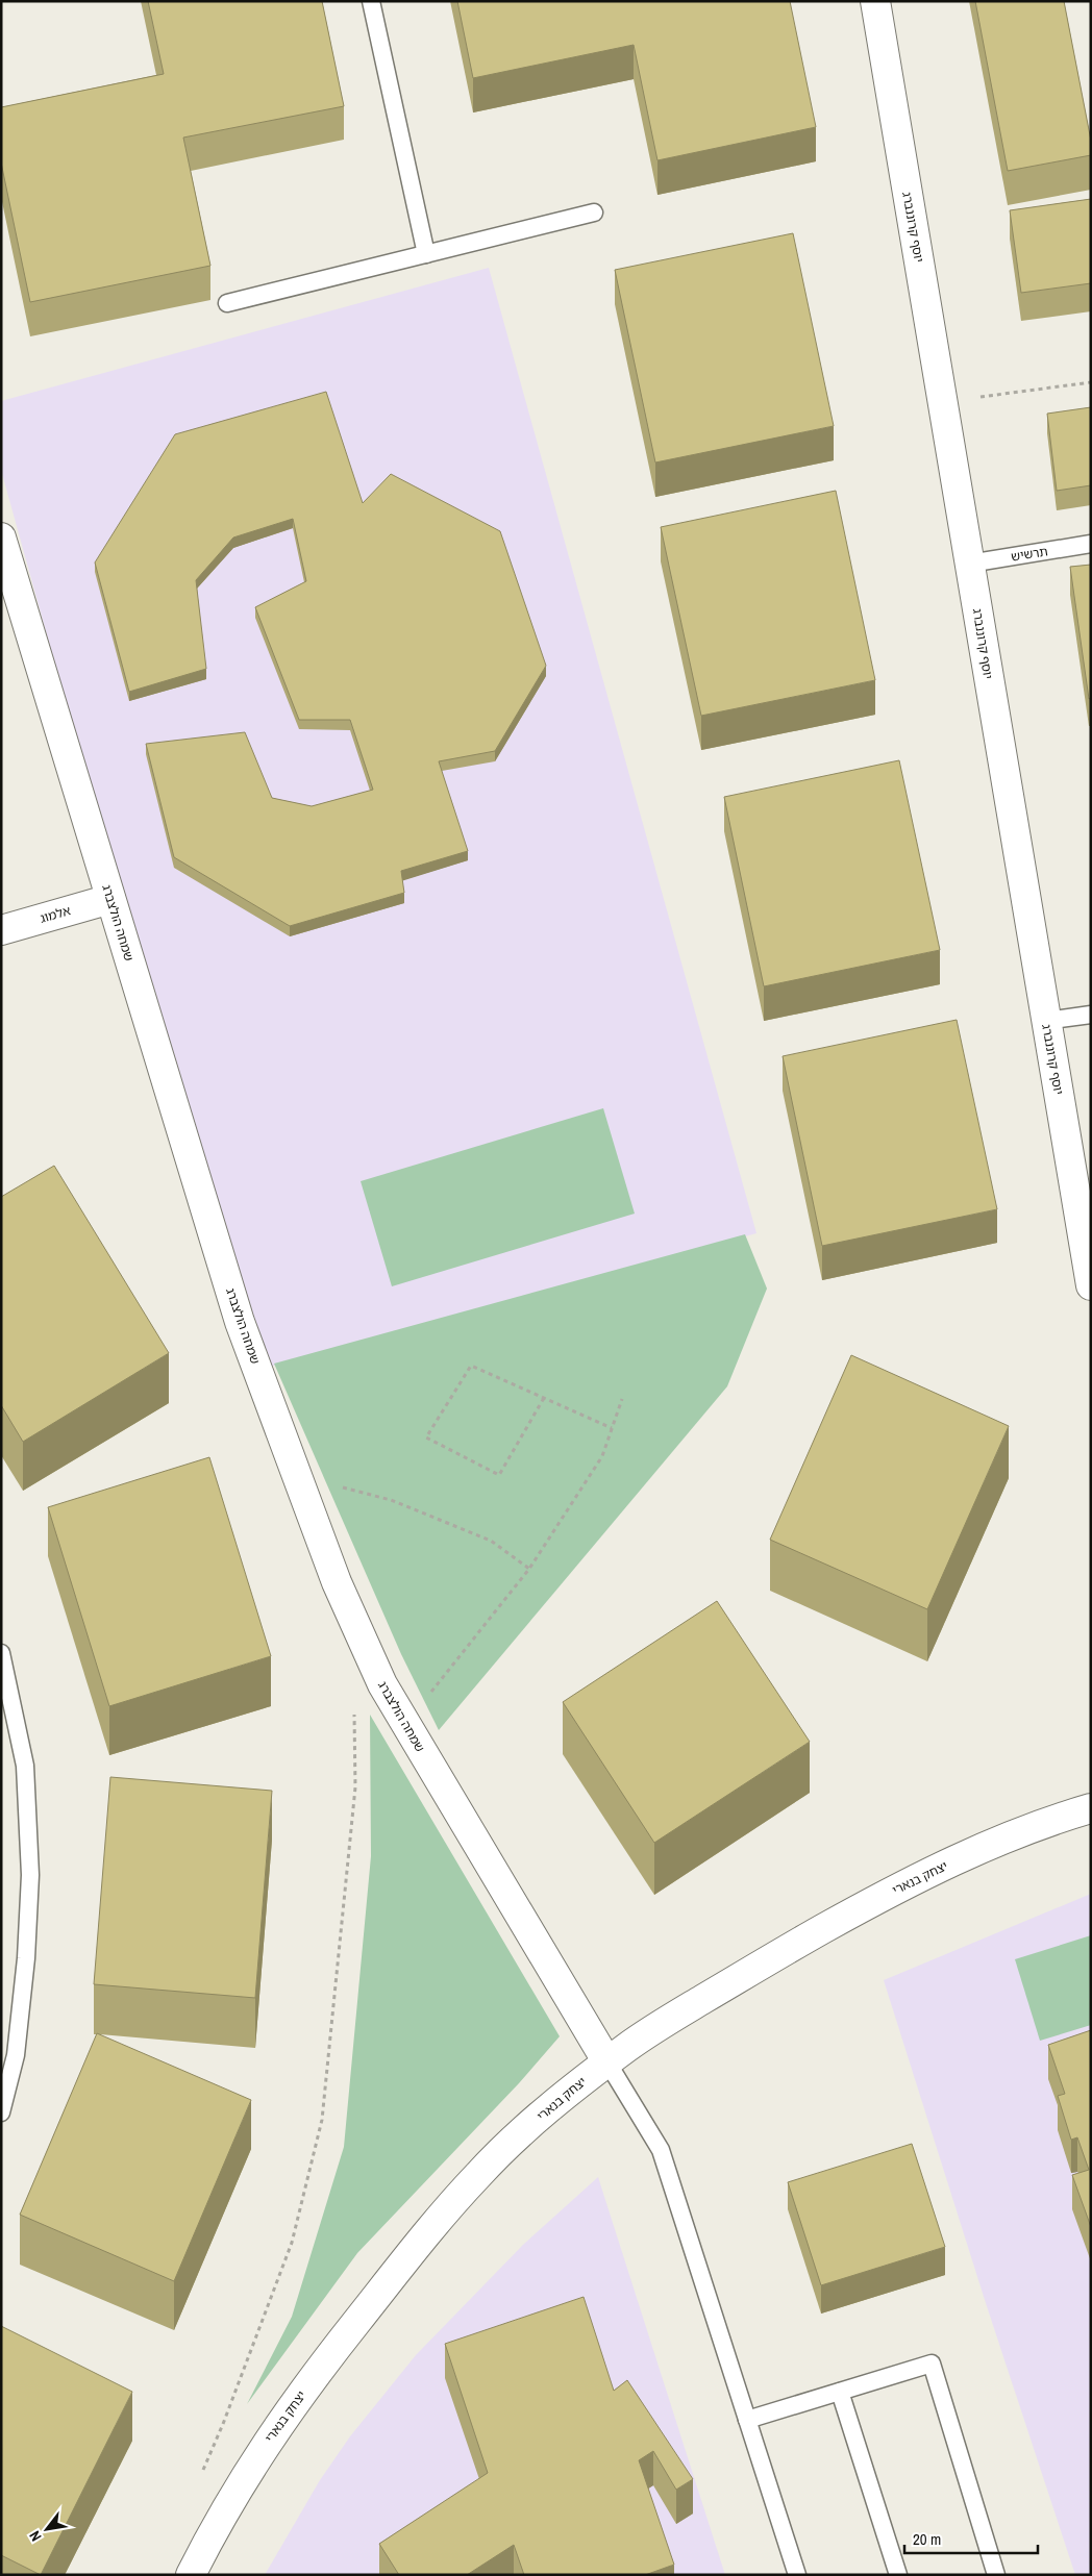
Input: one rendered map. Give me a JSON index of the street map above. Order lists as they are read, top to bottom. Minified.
{"streets":{"street":["יוסף קרוננברג","אלמוג","שמחה הולצברג","יצחק בנארי"],"lane":["תרשיש"]},"crossings":[["יוסף קרוננברג","תרשיש"],["אלמוג","שמחה הולצברג"],["שמחה הולצברג","יצחק בנארי"]],"scale_bar":"20 m","north":"bottom left"}
